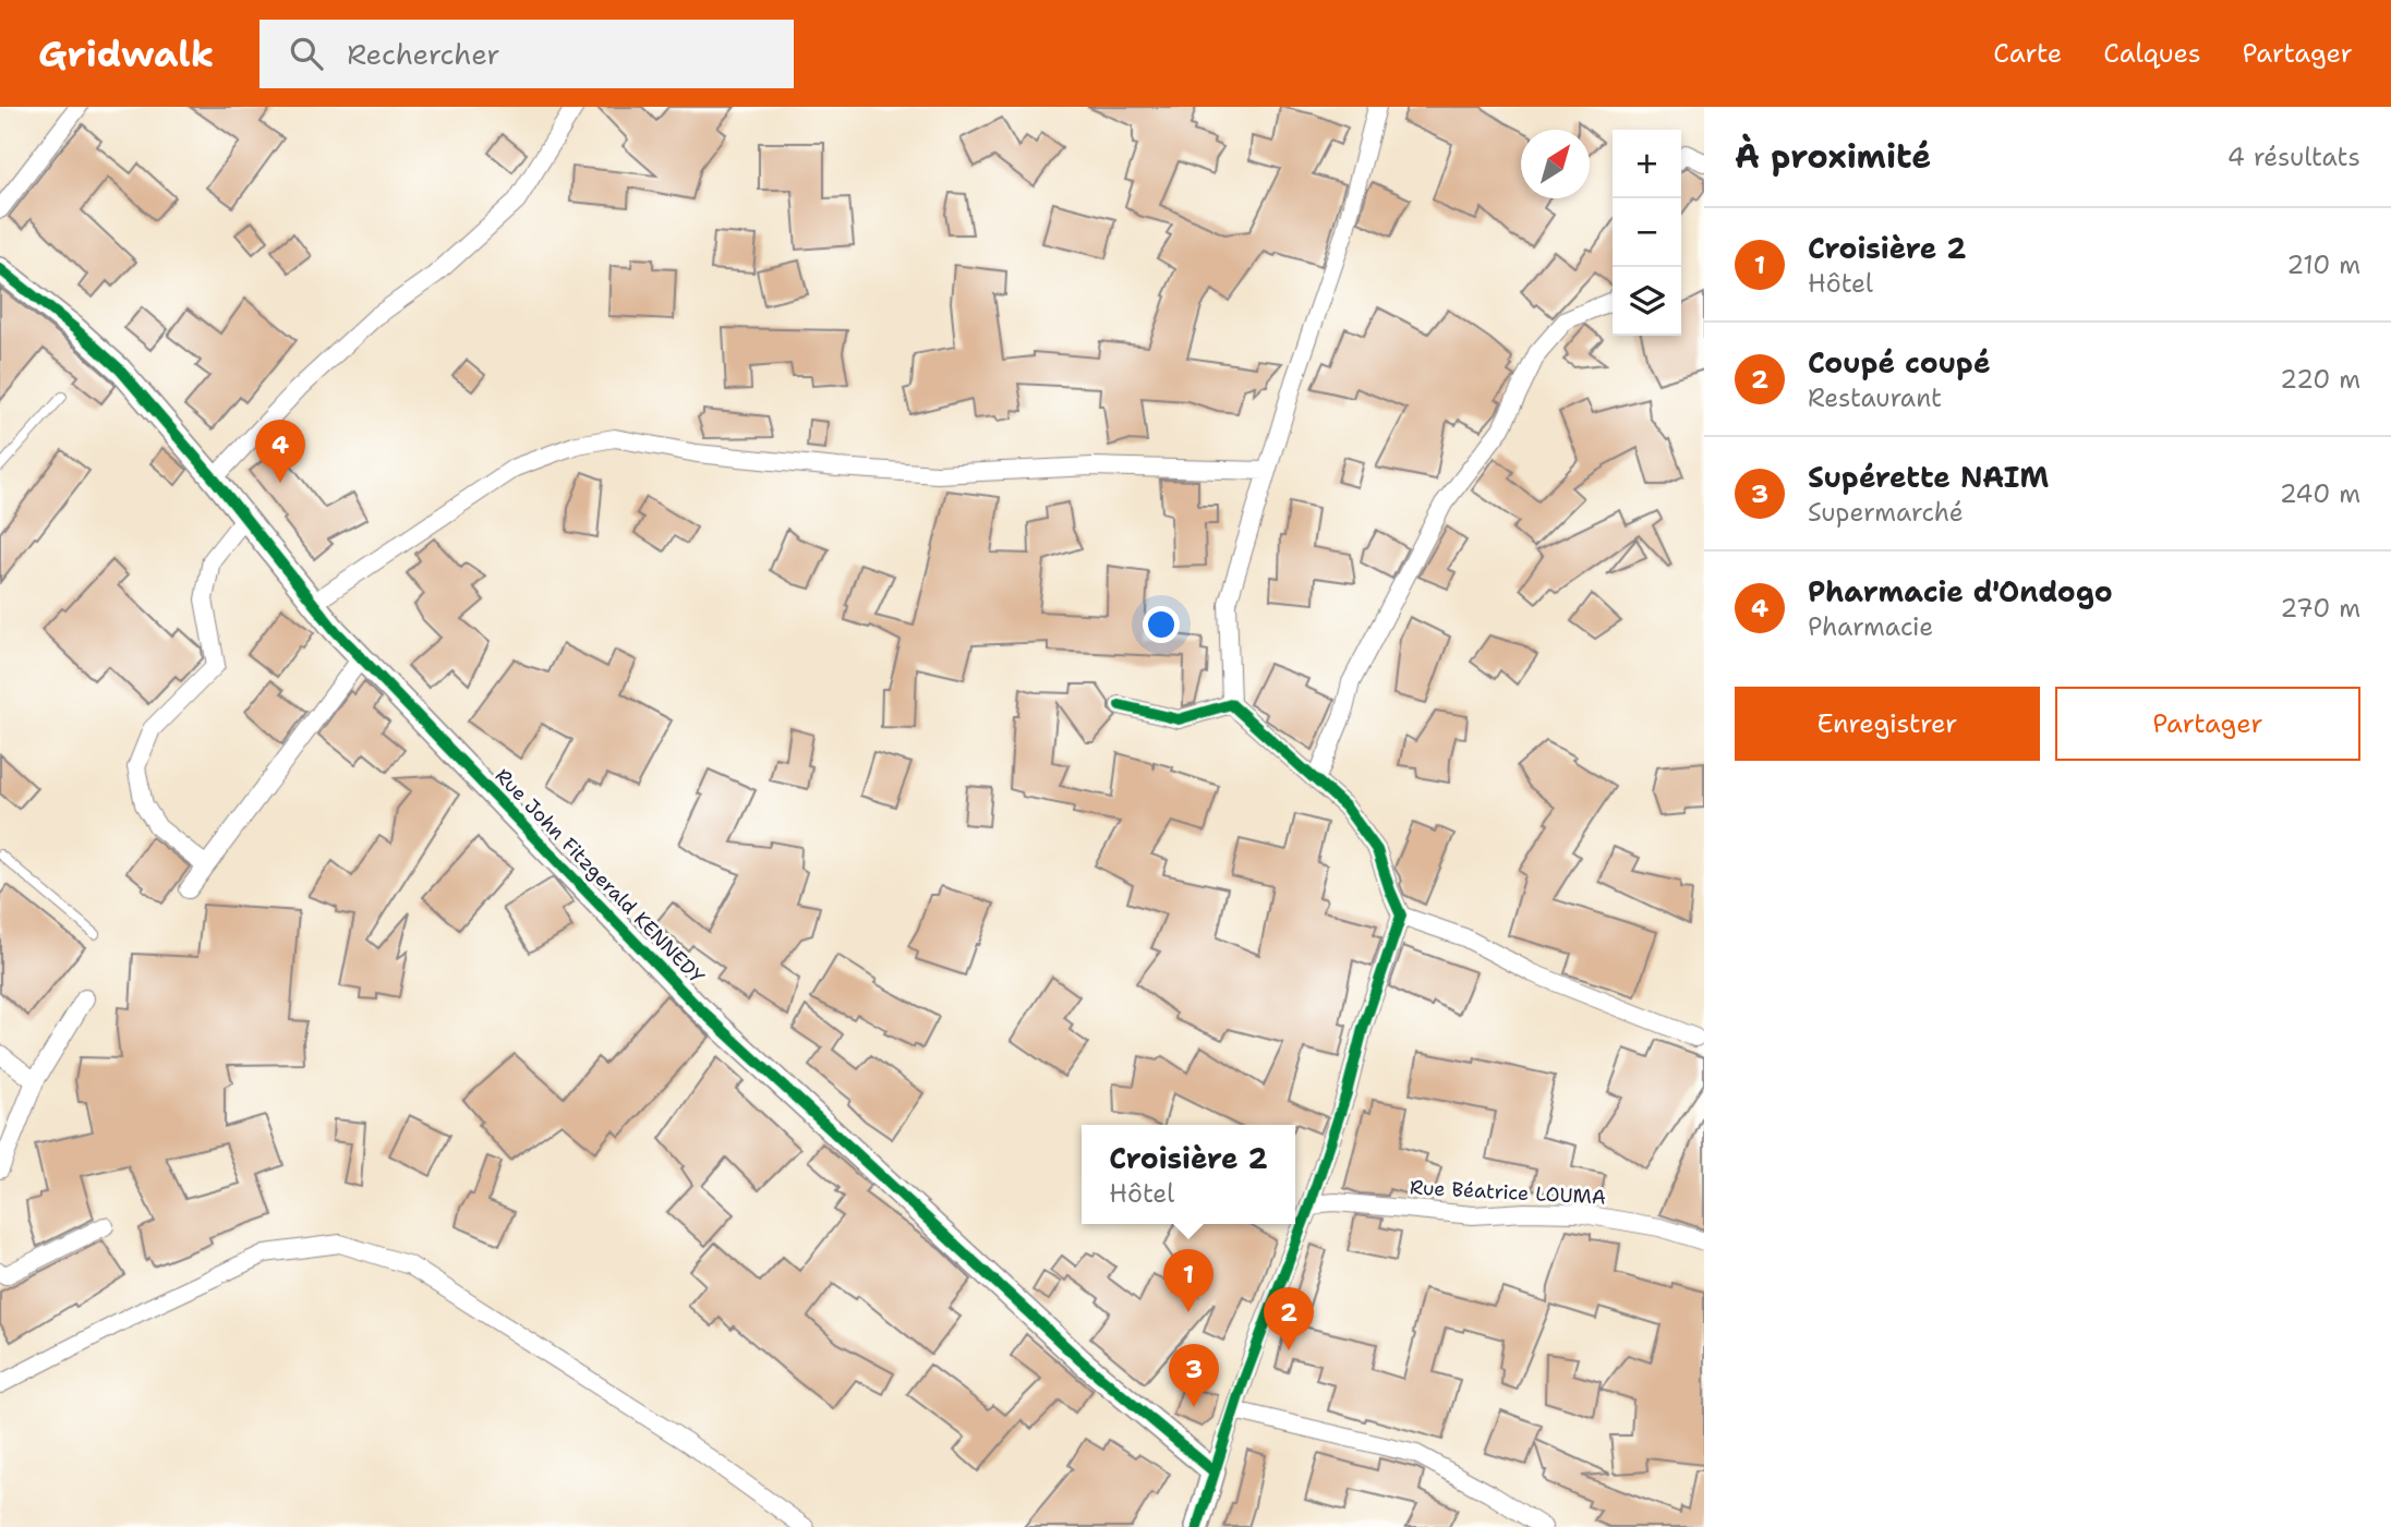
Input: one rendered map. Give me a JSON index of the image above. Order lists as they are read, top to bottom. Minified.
{"streets":{"street":["Rue John Fitzgerald KENNEDY","Rue Béatrice LOUMA"]},"north":"top right","page":{"header":"Gridwalk","search":"Rechercher","nav":["Carte","Calques","Partager"],"heading":["À proximité","4 résultats"],"map_buttons":["+","−"],"list":[{"mark":"1","name":"Croisière 2","note":"Hôtel","value":"210 m"},{"mark":"2","name":"Coupé coupé","note":"Restaurant","value":"220 m"},{"mark":"3","name":"Supérette NAIM","note":"Supermarché","value":"240 m"},{"mark":"4","name":"Pharmacie d'Ondogo","note":"Pharmacie","value":"270 m"}],"pins":["4","1","2","3"],"buttons":["Enregistrer","Partager"],"popup":["Croisière 2","Hôtel"]}}
